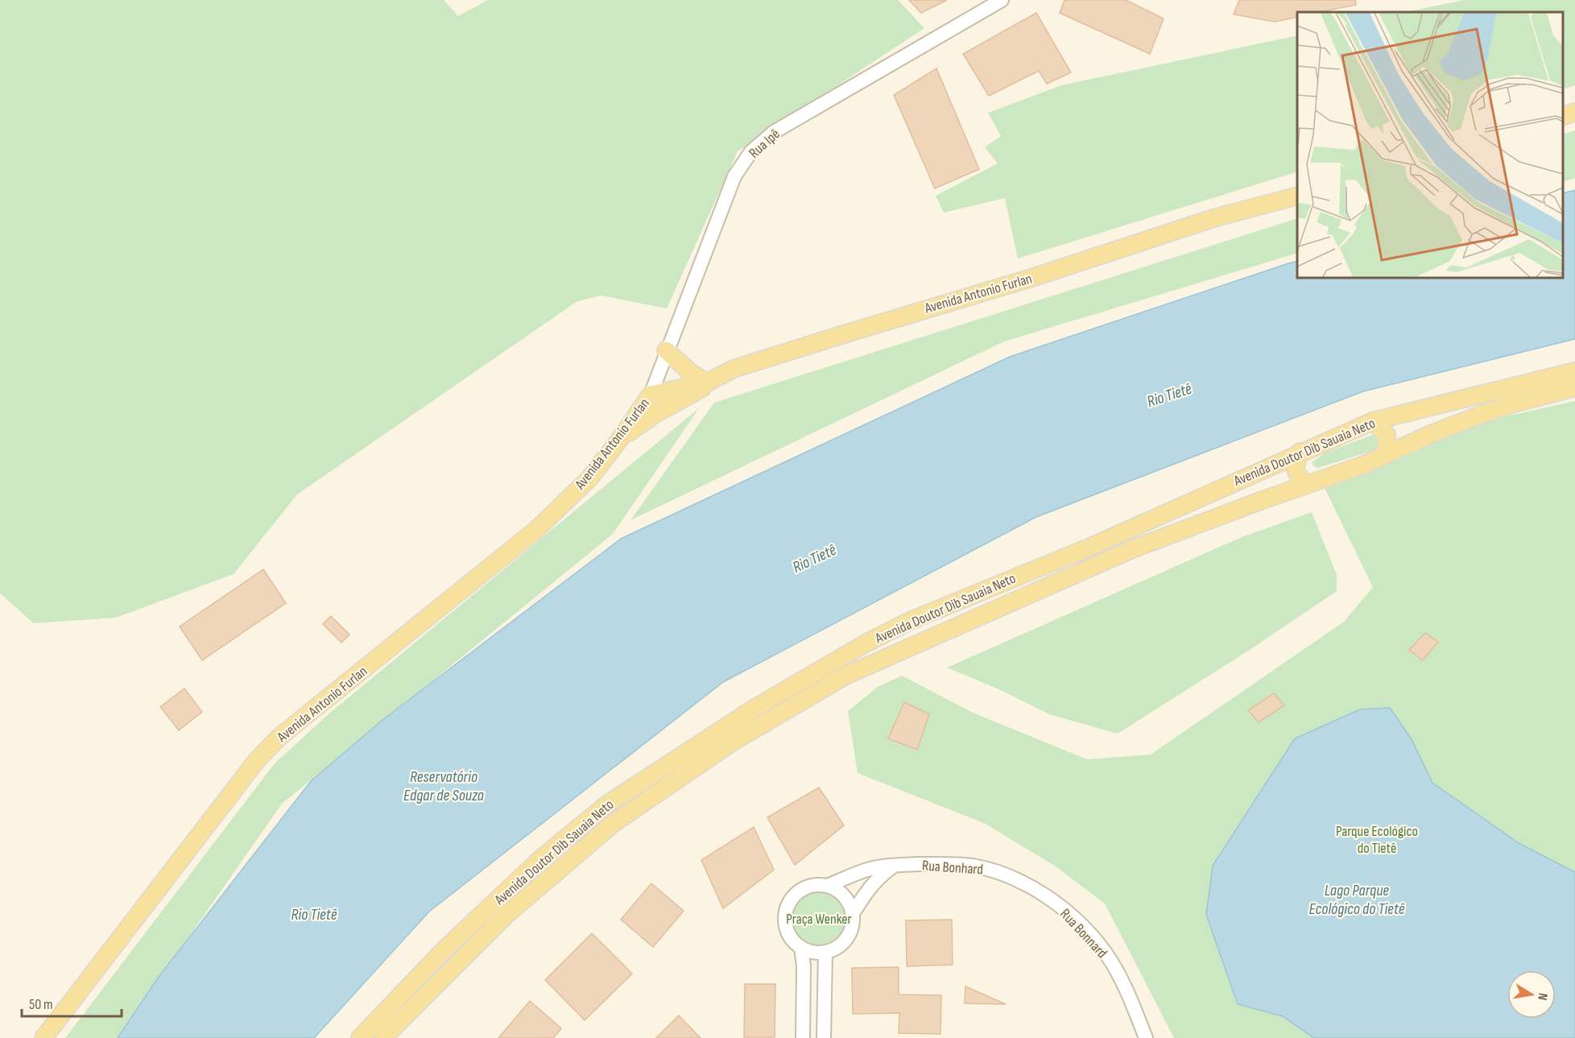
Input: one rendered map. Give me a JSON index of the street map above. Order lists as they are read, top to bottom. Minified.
{"streets":{"main road":["Avenida Antonio Furlan","Avenida Doutor Dib Sauaia Neto"],"street":["Rua Ipê","Rua Bonhard","Rua Bonnard"]},"crossings":[["Rua Ipê","Avenida Antonio Furlan"],["Rua Bonhard","Rua Bonnard"]],"water":["Rio Tietê","Reservatório Edgar de Souza","Lago Parque Ecológico do Tietê"],"parks":["Parque Ecológico do Tietê","Praça Wenker"],"scale_bar":"50 m","north":"right"}
